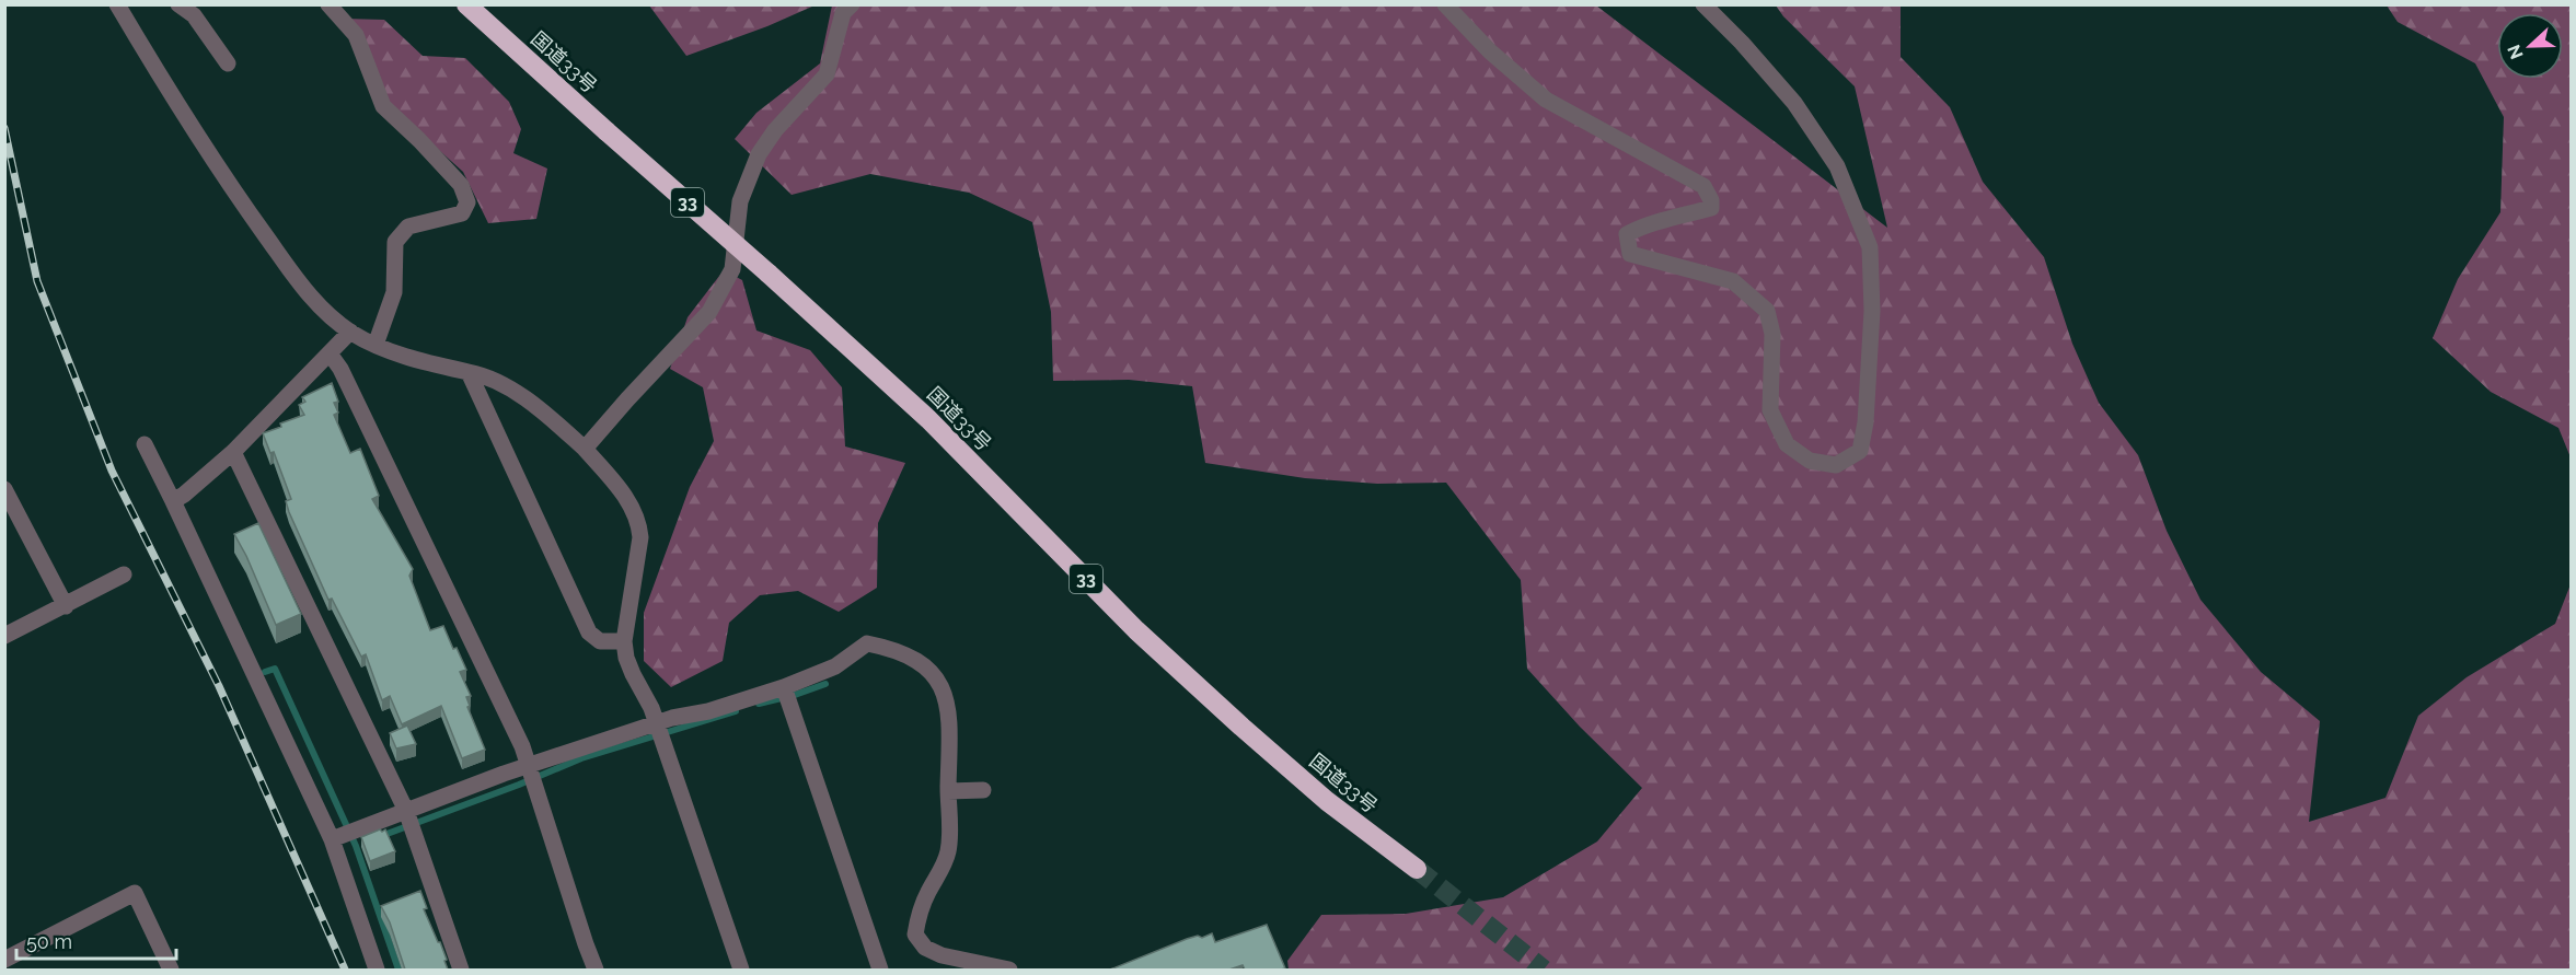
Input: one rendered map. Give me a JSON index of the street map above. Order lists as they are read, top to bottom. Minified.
{"streets":{"highway":["国道33号","33"]},"scale_bar":"50 m","north":"left"}
